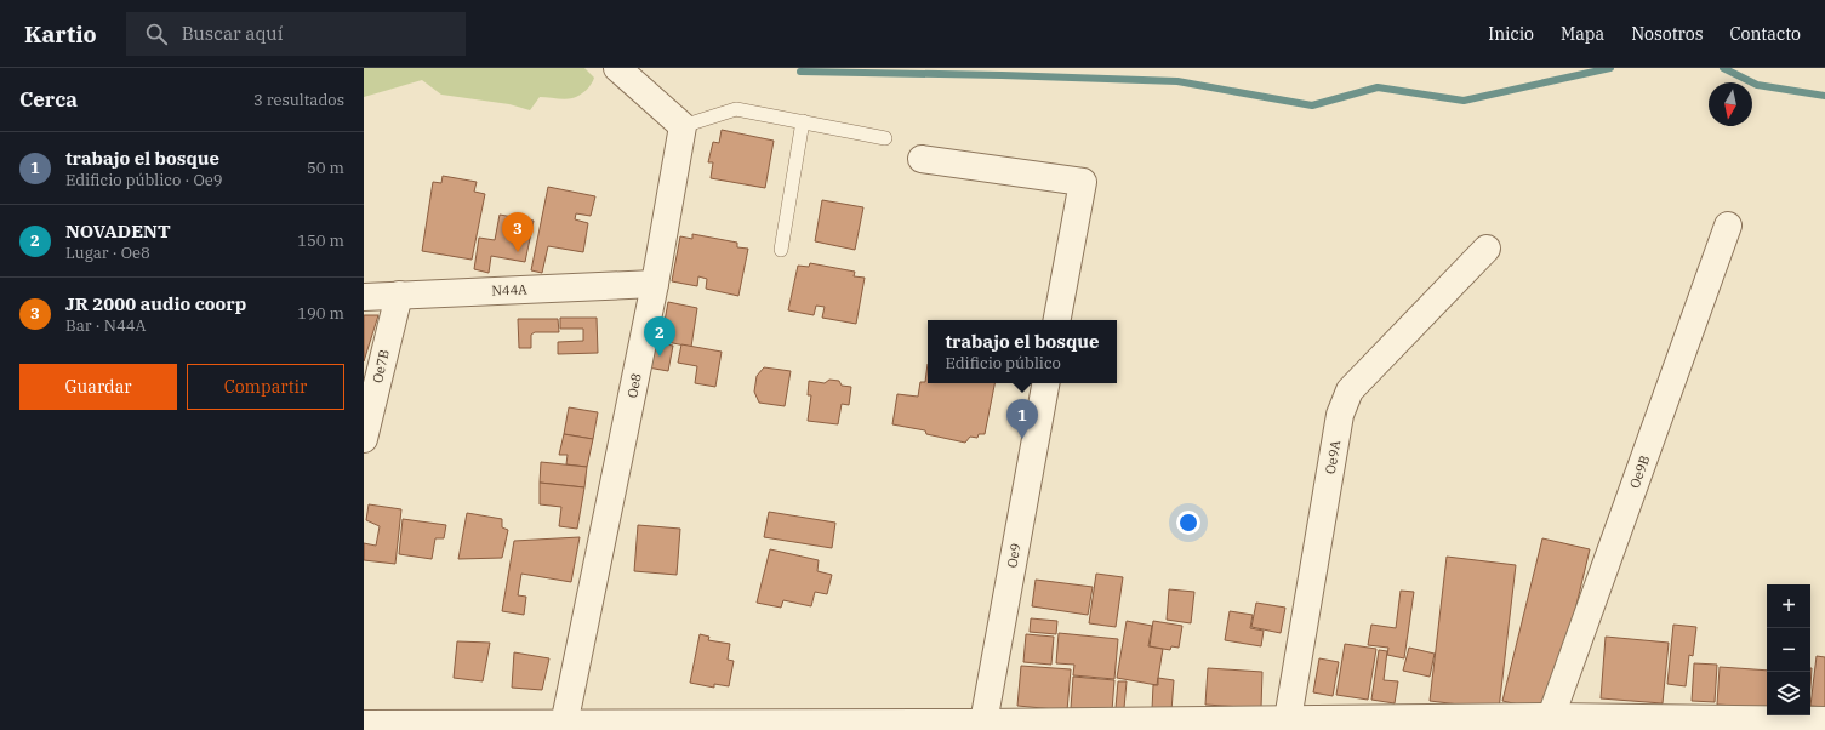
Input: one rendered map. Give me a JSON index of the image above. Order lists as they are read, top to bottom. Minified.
{"streets":{"street":["N44A","Oe7B","Oe8","Oe9A","Oe9B","Oe9"]},"crossings":[["N44A","Oe7B"],["N44A","Oe8"]],"north":"bottom","page":{"header":"Kartio","search":"Buscar aquí","nav":["Inicio","Mapa","Nosotros","Contacto"],"heading":["Cerca","3 resultados"],"list":[{"mark":"1","name":"trabajo el bosque","note":"Edificio público · Oe9","value":"50 m"},{"mark":"2","name":"NOVADENT","note":"Lugar · Oe8","value":"150 m"},{"mark":"3","name":"JR 2000 audio coorp","note":"Bar · N44A","value":"190 m"}],"pins":["3","2","1"],"popup":["trabajo el bosque","Edificio público"],"buttons":["Guardar","Compartir"],"map_buttons":["+","−"]}}
